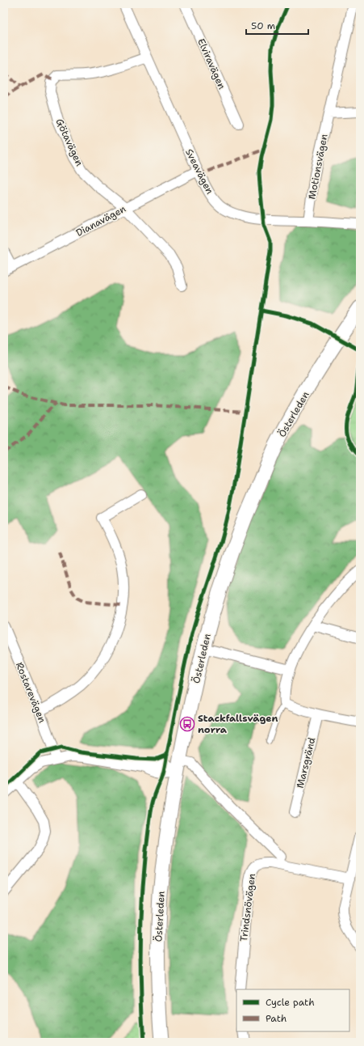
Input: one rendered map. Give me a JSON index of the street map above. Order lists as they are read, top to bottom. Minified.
{"streets":{"main road":["Österleden"],"street":["Elviravägen","Götavägen","Motionsvägen","Sveavägen","Dianavägen","Rostarevägen","Marsgränd","Trindsnövägen"]},"crossings":[["Götavägen","Sveavägen"],["Götavägen","Dianavägen"],["Motionsvägen","Sveavägen"],["Sveavägen","Dianavägen"]],"places":{"bus stop":["Stackfallsvägen norra"]},"legend":["Cycle path","Path"],"scale_bar":"50 m"}
